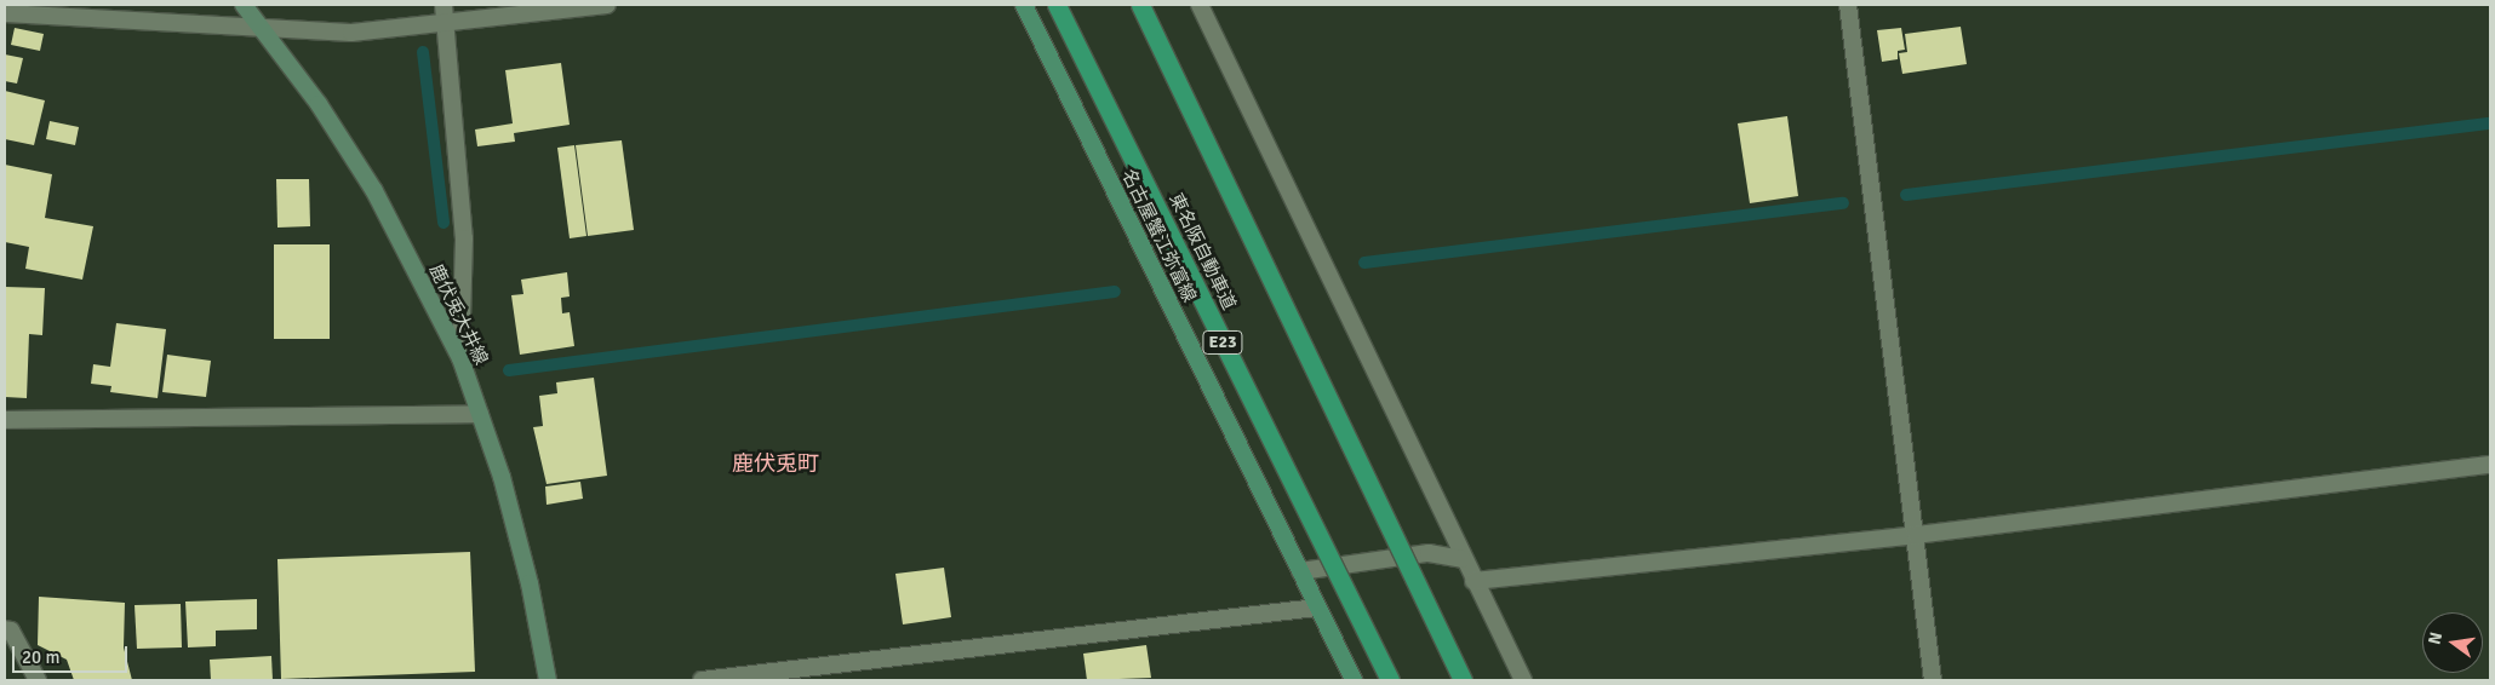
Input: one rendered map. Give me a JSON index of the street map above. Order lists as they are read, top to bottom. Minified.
{"streets":{"highway":["東名阪自動車道","E23"],"main road":["名古屋蟹江弥富線","鹿伏兎大井線"]},"districts":["鹿伏兎町"],"scale_bar":"20 m","north":"left"}
